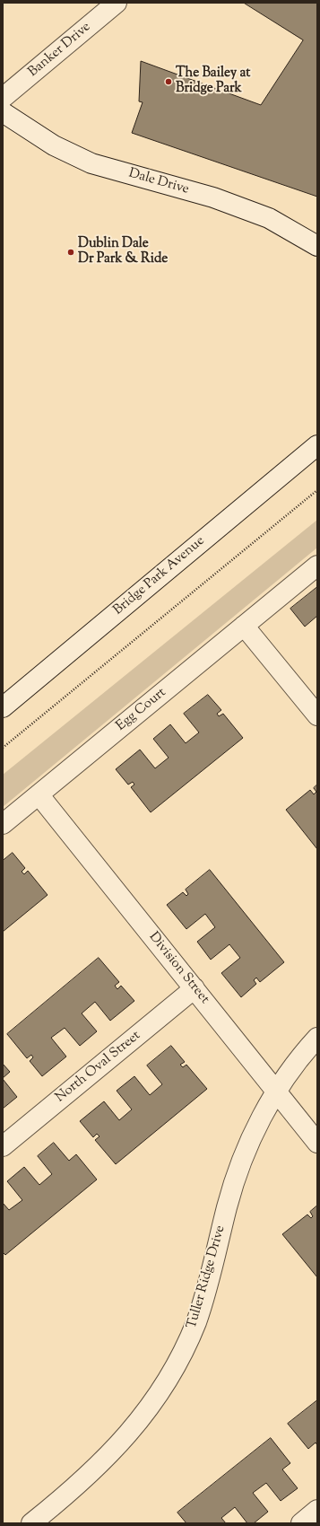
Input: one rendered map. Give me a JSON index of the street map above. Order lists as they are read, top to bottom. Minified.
{"streets":{"street":["Banker Drive","Dale Drive","Bridge Park Avenue","Egg Court","Division Street","North Oval Street","Tuller Ridge Drive"]},"crossings":[["Egg Court","Division Street"],["Division Street","North Oval Street"],["Division Street","Tuller Ridge Drive"]],"places":["The Bailey at Bridge Park","Dublin Dale Dr Park & Ride"]}
